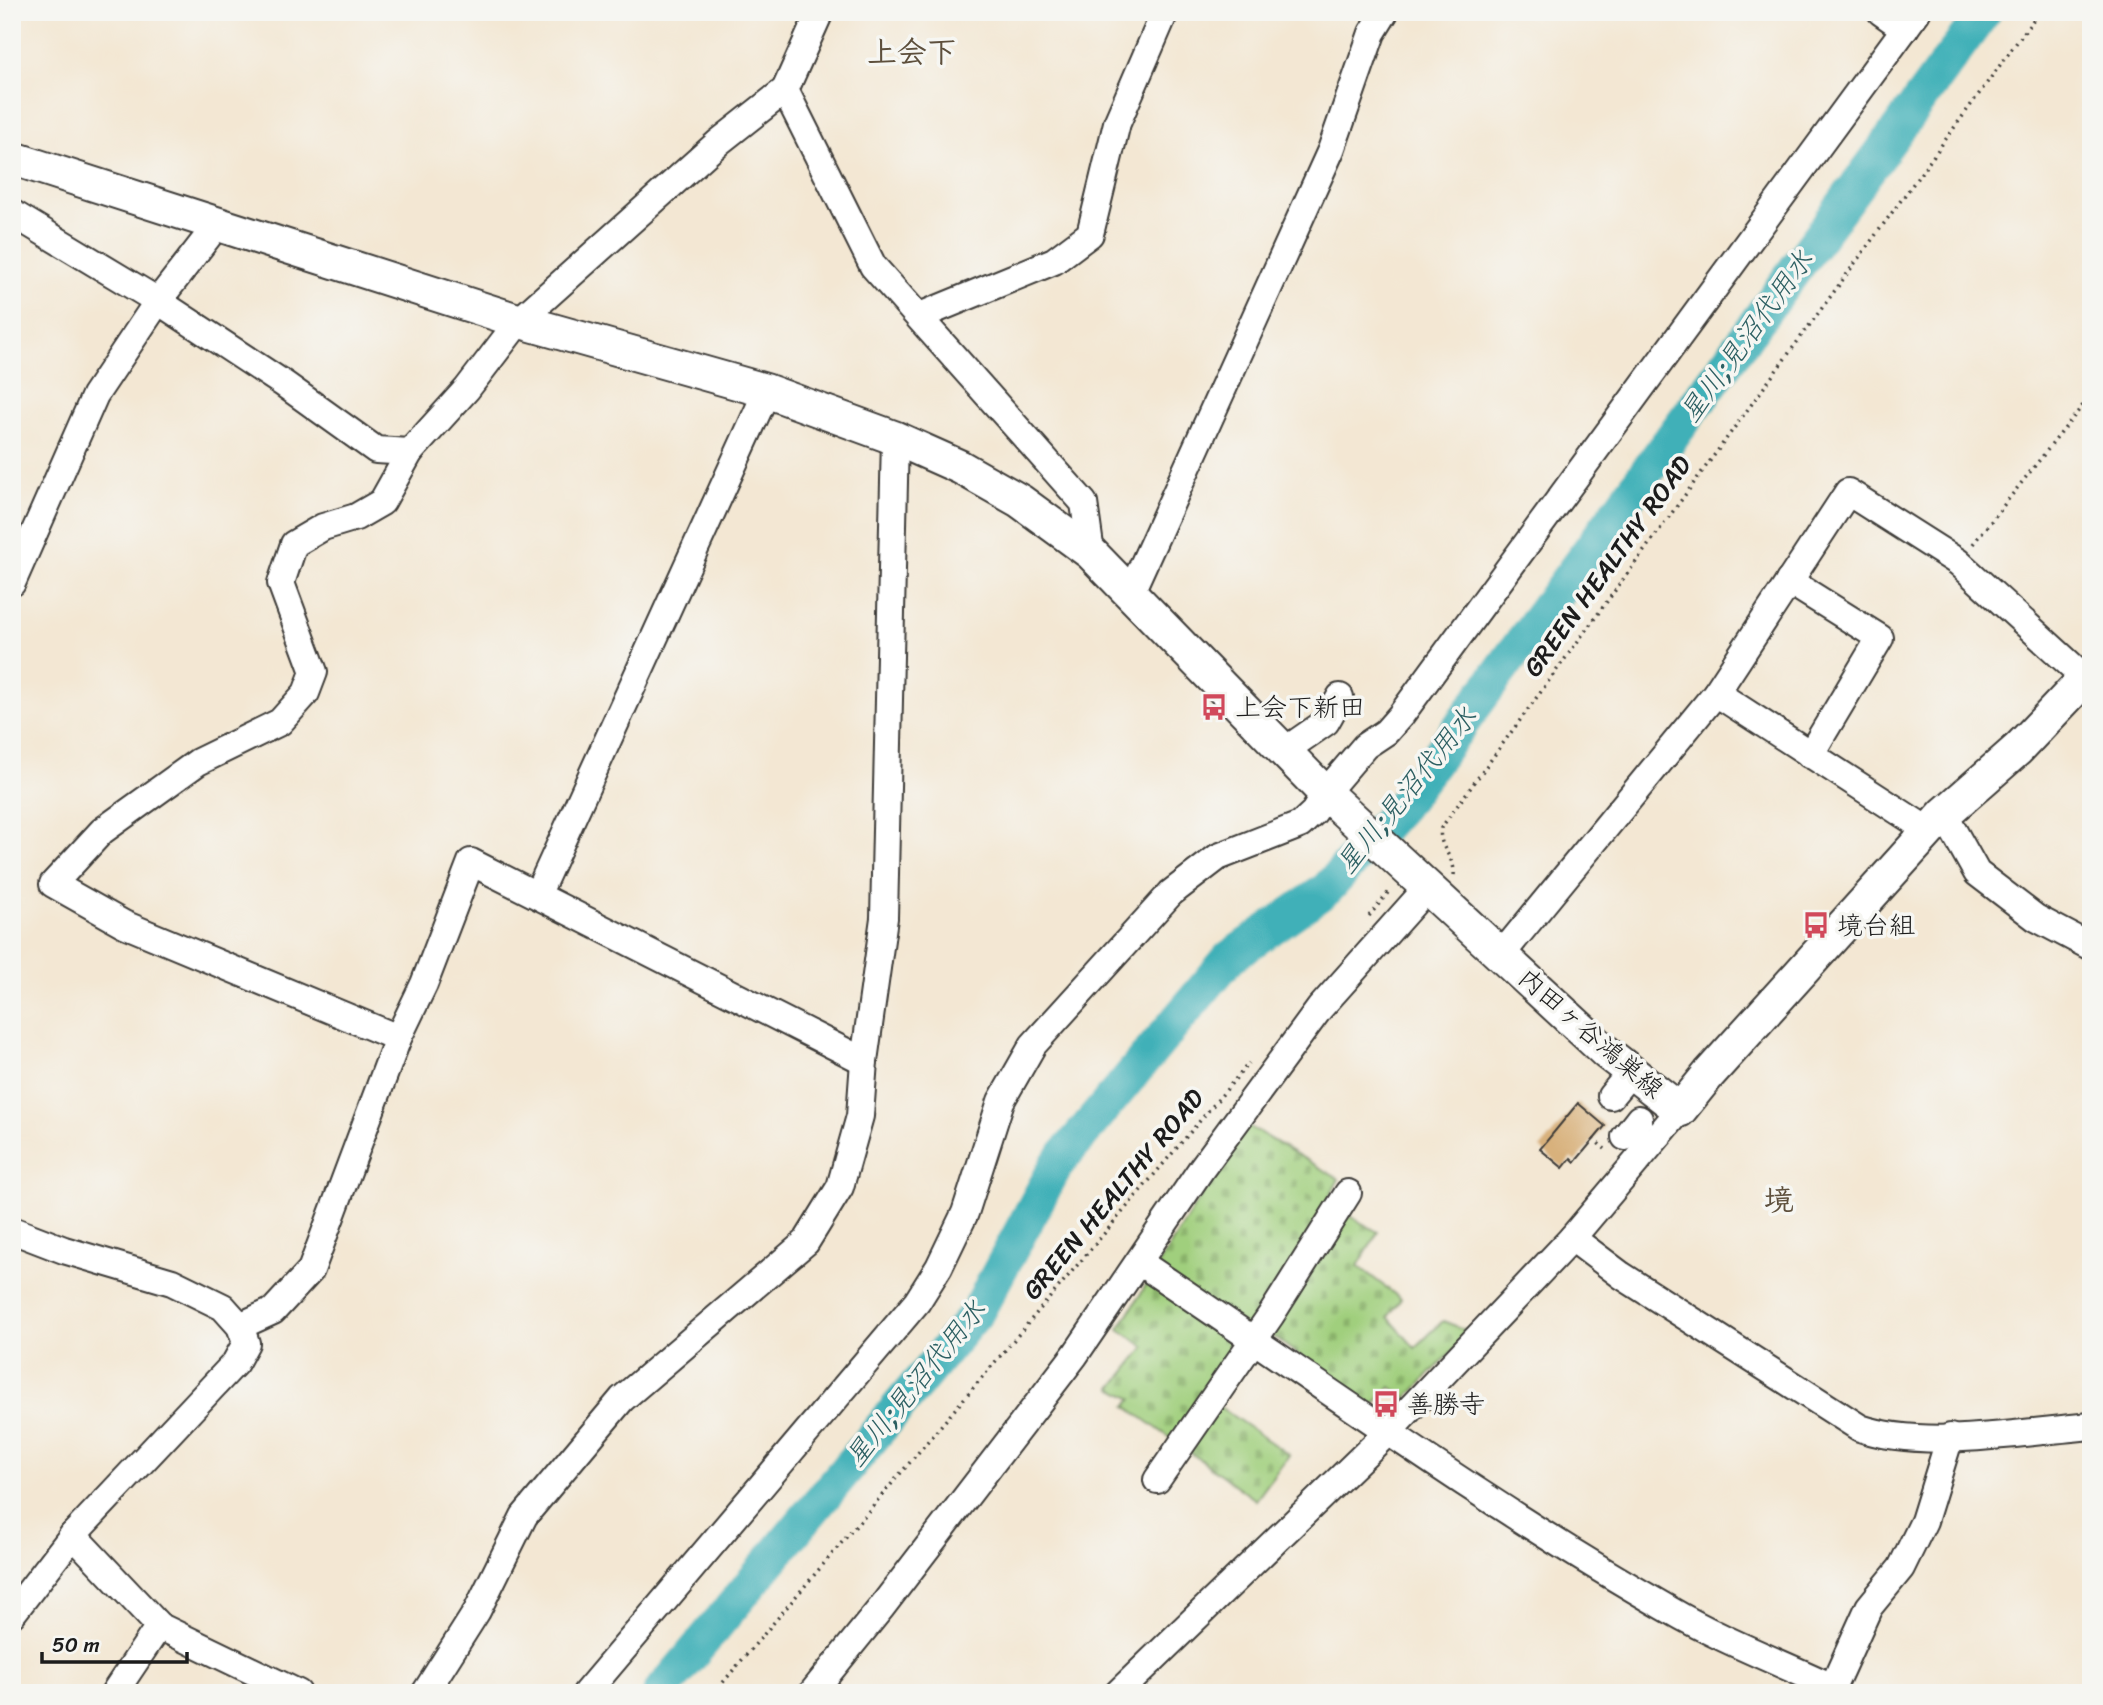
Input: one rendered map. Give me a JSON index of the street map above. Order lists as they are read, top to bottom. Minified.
{"streets":{"main road":["内田ヶ谷鴻巣線"],"path":["GREEN HEALTHY ROAD"]},"crossings":[["GREEN HEALTHY ROAD","内田ヶ谷鴻巣線"]],"districts":["上会下","境"],"water":["星川;見沼代用水"],"places":{"bus stop":["上会下新田","境台組","善勝寺"]},"scale_bar":"50 m"}
